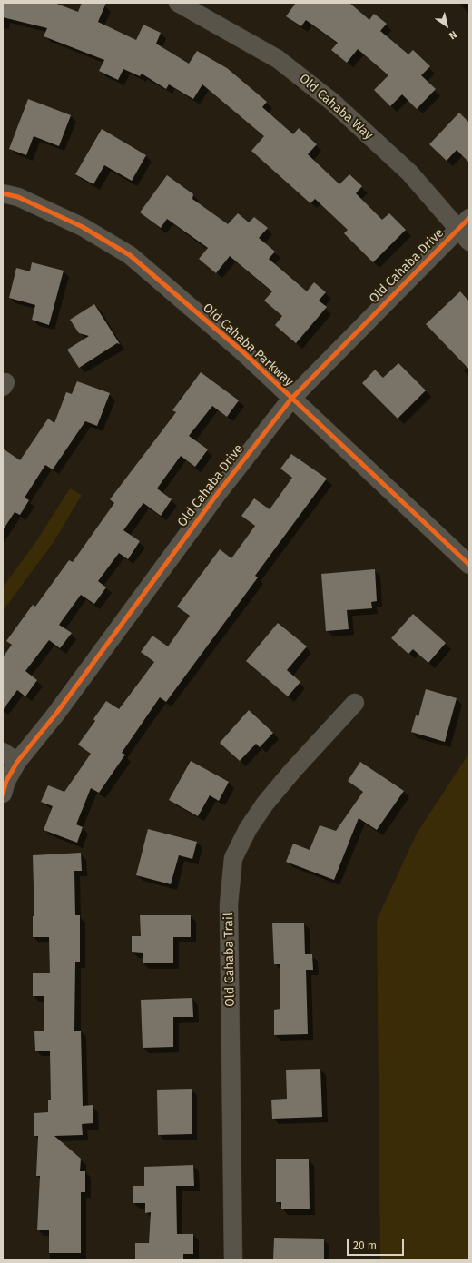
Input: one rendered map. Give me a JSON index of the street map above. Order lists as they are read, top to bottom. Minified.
{"streets":{"street":["Old Cahaba Way","Old Cahaba Drive","Old Cahaba Parkway","Old Cahaba Trail"]},"crossings":[["Old Cahaba Way","Old Cahaba Drive"],["Old Cahaba Drive","Old Cahaba Parkway"]],"scale_bar":"20 m","north":"bottom right"}
